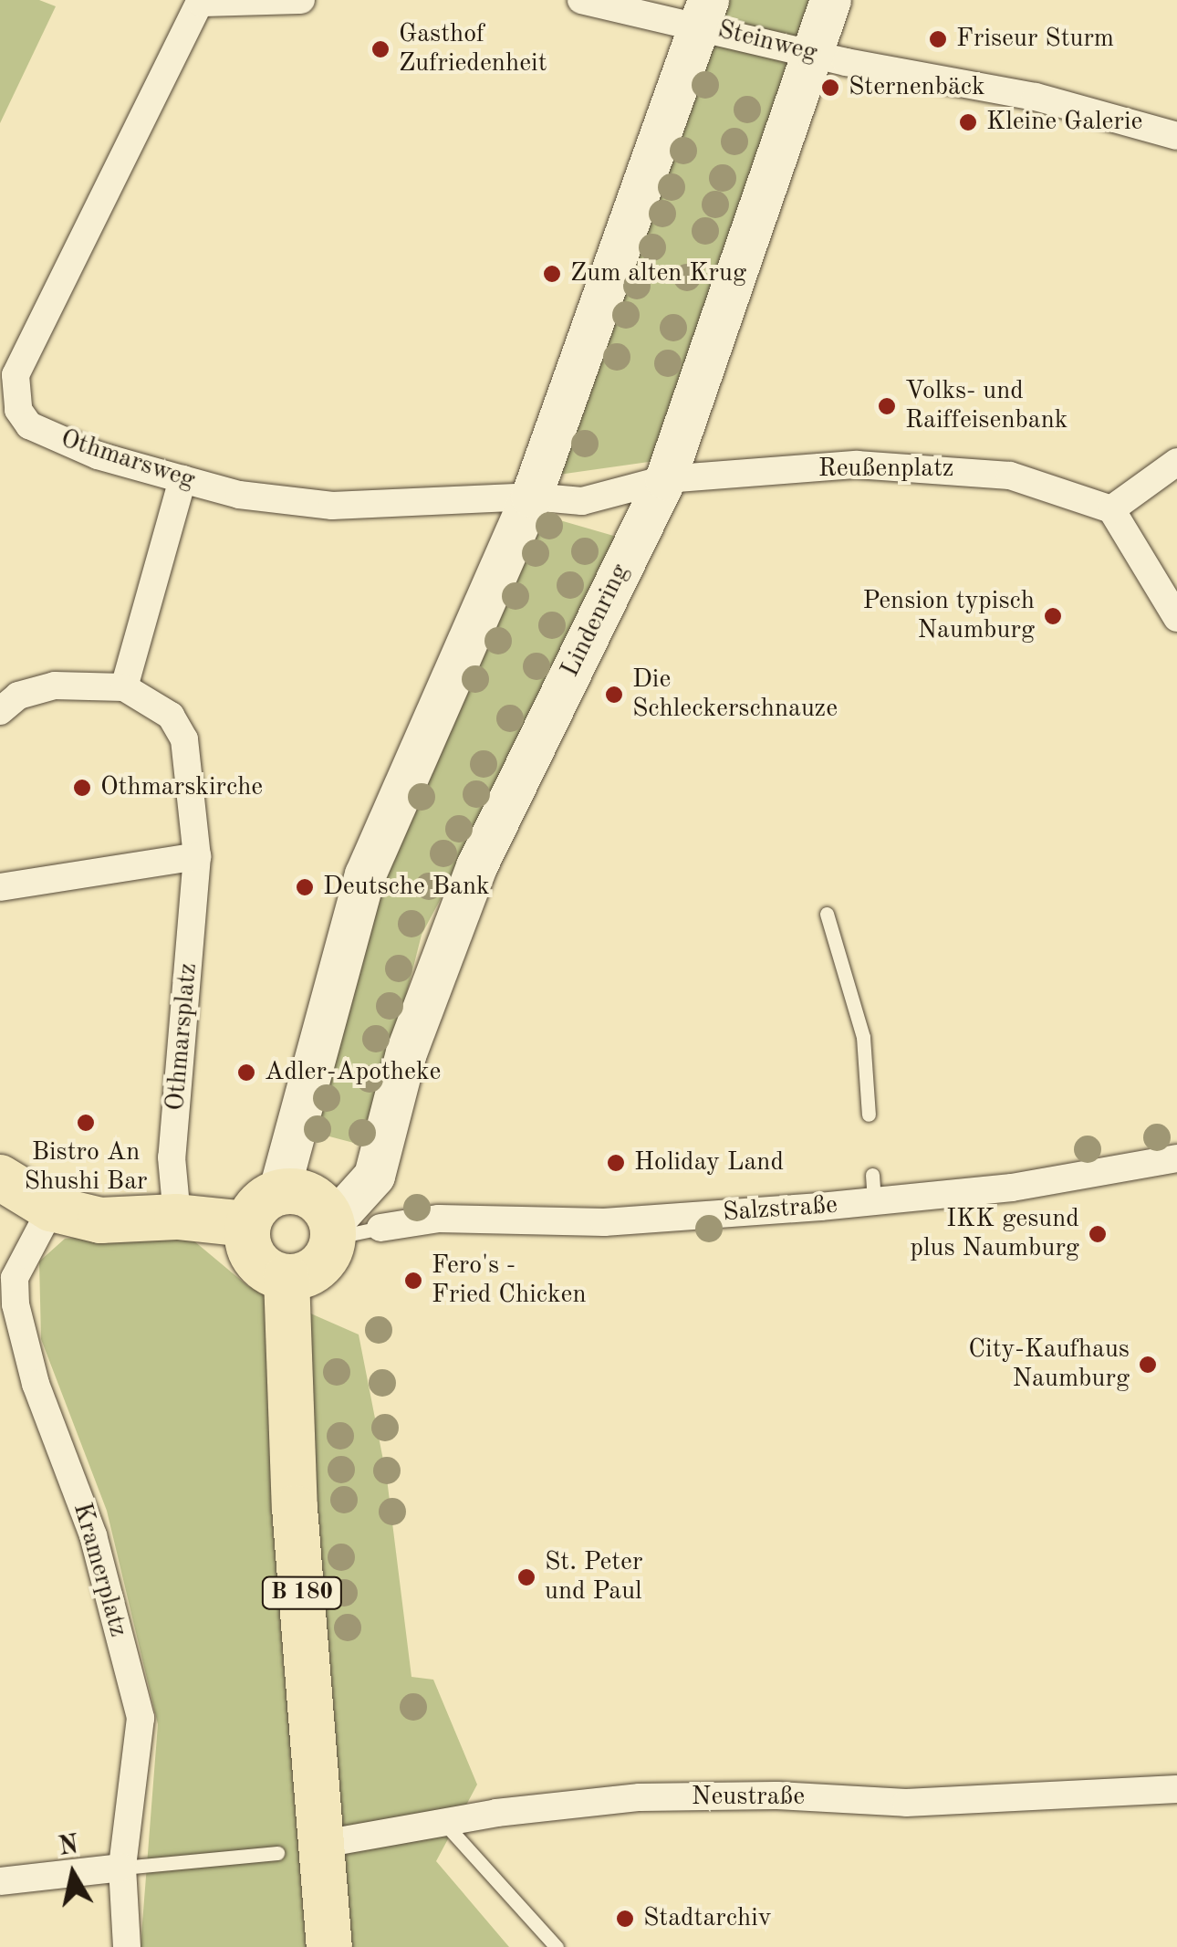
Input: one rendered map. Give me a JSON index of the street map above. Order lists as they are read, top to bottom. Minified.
{"streets":{"main road":["Lindenring","B 180"],"street":["Steinweg","Othmarsweg","Reußenplatz","Othmarsplatz","Salzstraße","Kramerplatz","Neustraße"]},"crossings":[["Steinweg","Lindenring"],["Othmarsweg","Reußenplatz"],["Reußenplatz","Lindenring"],["Lindenring","B 180"],["B 180","Neustraße"]],"places":["Friseur Sturm","Gasthof Zufriedenheit","Sternenbäck","Kleine Galerie","Zum alten Krug","Volks- und Raiffeisenbank","Pension typisch Naumburg","Die Schleckerschnauze","Othmarskirche","Deutsche Bank","Adler-Apotheke","Bistro An Shushi Bar","Holiday Land","IKK gesund plus Naumburg","Fero's - Fried Chicken","City-Kaufhaus Naumburg","St. Peter und Paul","Stadtarchiv"],"north":"top"}
